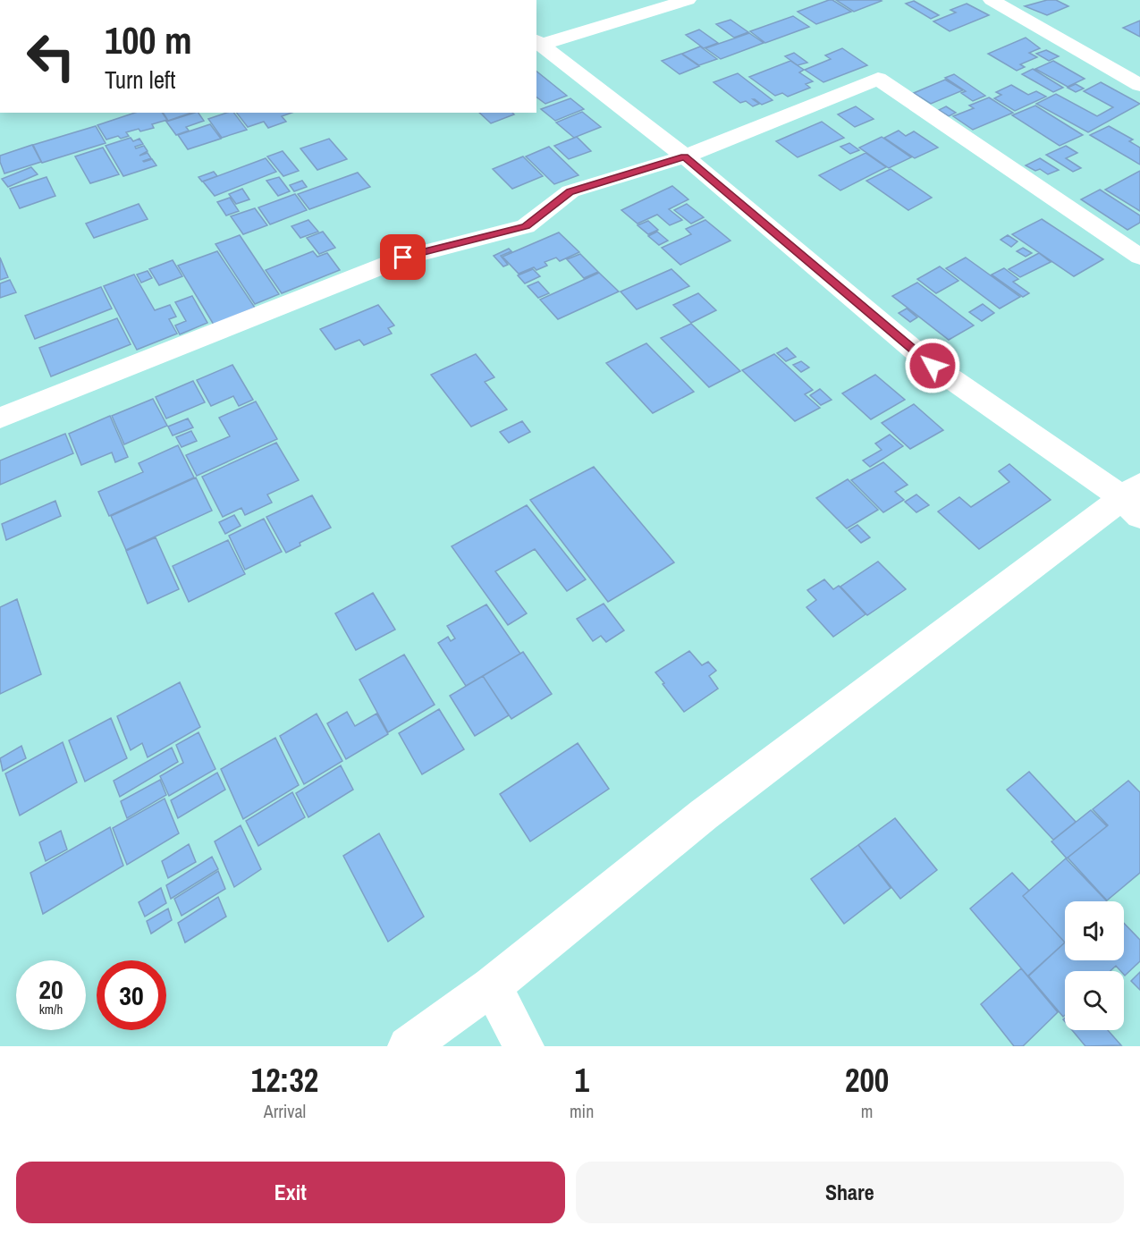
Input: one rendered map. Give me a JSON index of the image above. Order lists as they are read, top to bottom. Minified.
{"page":{"turn":["100 m","Turn left"],"speed":"20 km/h","limit":"30","eta":["12:32","Arrival","1","min","200","m"],"buttons":["Exit","Share"]}}
